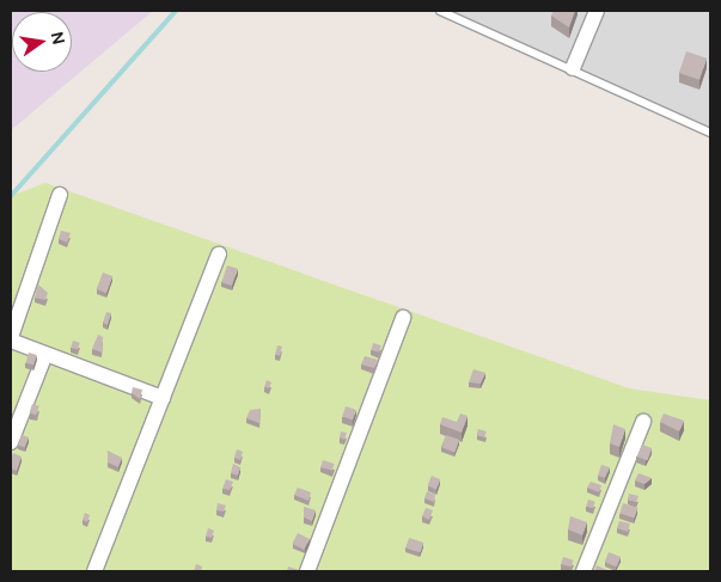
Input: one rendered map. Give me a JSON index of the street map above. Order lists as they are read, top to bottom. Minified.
{"north":"right"}
